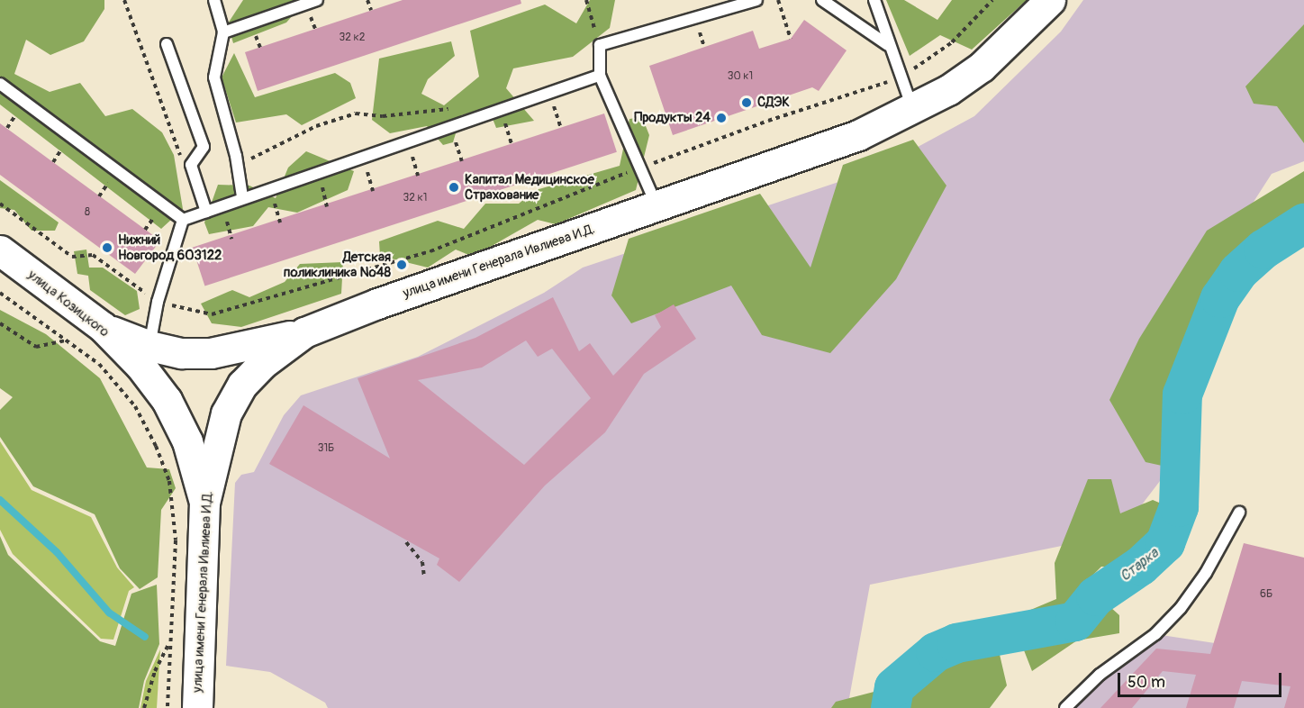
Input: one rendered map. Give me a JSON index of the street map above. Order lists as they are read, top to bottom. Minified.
{"streets":{"street":["улица имени Генерала Ивлиева И.Д.","улица Козицкого"]},"crossings":[["улица имени Генерала Ивлиева И.Д.","улица Козицкого"]],"water":["Старка"],"places":["СДЭК","Продукты 24","Капитал Медицинское Страхование","Нижний Новгород 603122","Детская поликлиника №48"],"house_numbers":["32 к2","30 к1","32 к1","8","31Б","6Б"],"scale_bar":"50 m"}
